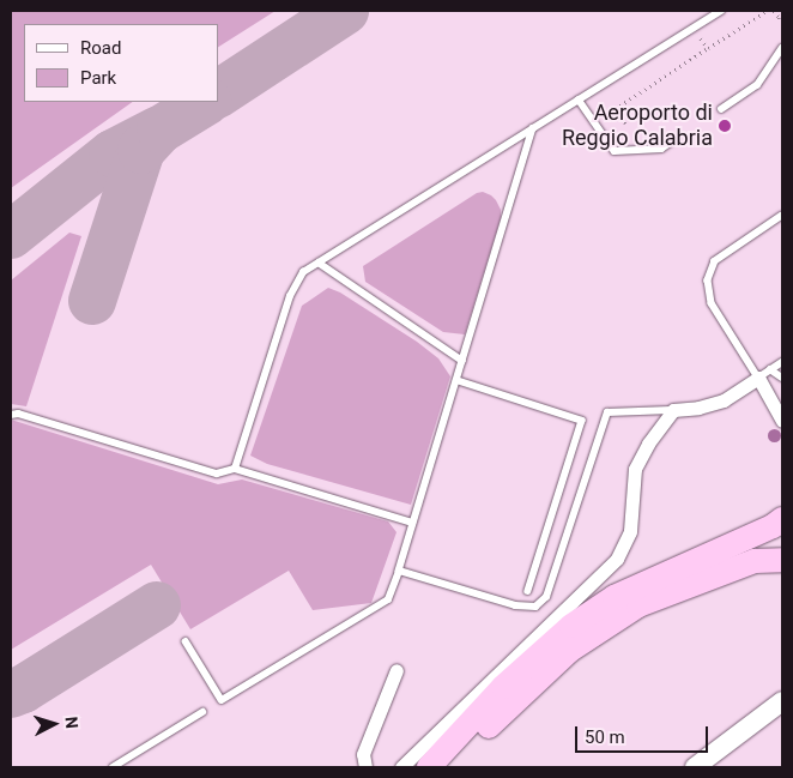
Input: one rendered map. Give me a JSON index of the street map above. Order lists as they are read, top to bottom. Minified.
{"places":["Aeroporto di Reggio Calabria"],"legend":["Road","Park"],"scale_bar":"50 m","north":"right"}
